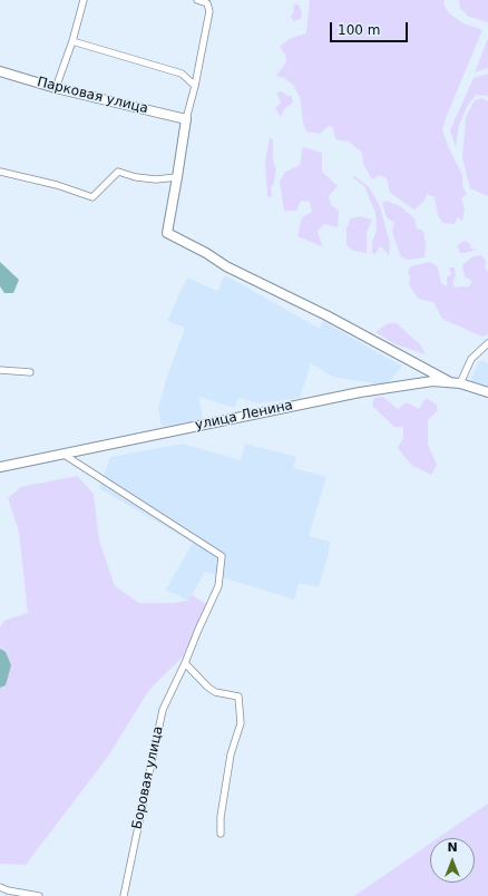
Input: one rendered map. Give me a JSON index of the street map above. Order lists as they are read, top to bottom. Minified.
{"streets":{"street":["Парковая улица","улица Ленина","Боровая улица"]},"crossings":[["улица Ленина","Боровая улица"]],"scale_bar":"100 m","north":"top"}
